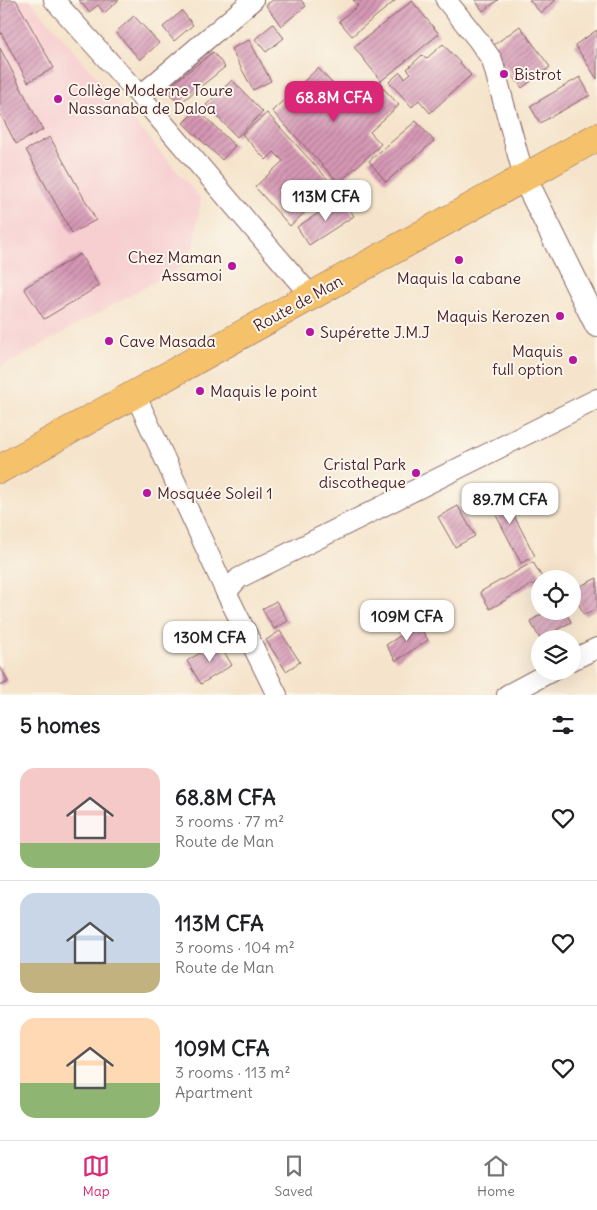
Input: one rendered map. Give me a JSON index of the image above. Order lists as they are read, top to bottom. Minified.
{"streets":{"highway":["Route de Man"]},"places":["Bistrot","Collège Moderne Toure Nassanaba de Daloa","Maquis la cabane","Chez Maman Assamoi","Maquis Kerozen","Supérette J.M.J","Cave Masada","Maquis full option","Maquis le point","Cristal Park discotheque","Mosquée Soleil 1"],"page":{"price":["68.8M CFA","113M CFA","89.7M CFA","109M CFA","130M CFA"],"heading":"5 homes","list":[{"name":"68.8M CFA","note":"3 rooms · 77 m² · Route de Man"},{"name":"113M CFA","note":"3 rooms · 104 m² · Route de Man"},{"name":"109M CFA","note":"3 rooms · 113 m² · Apartment"}],"tabs":["Map","Saved","Home"]}}
